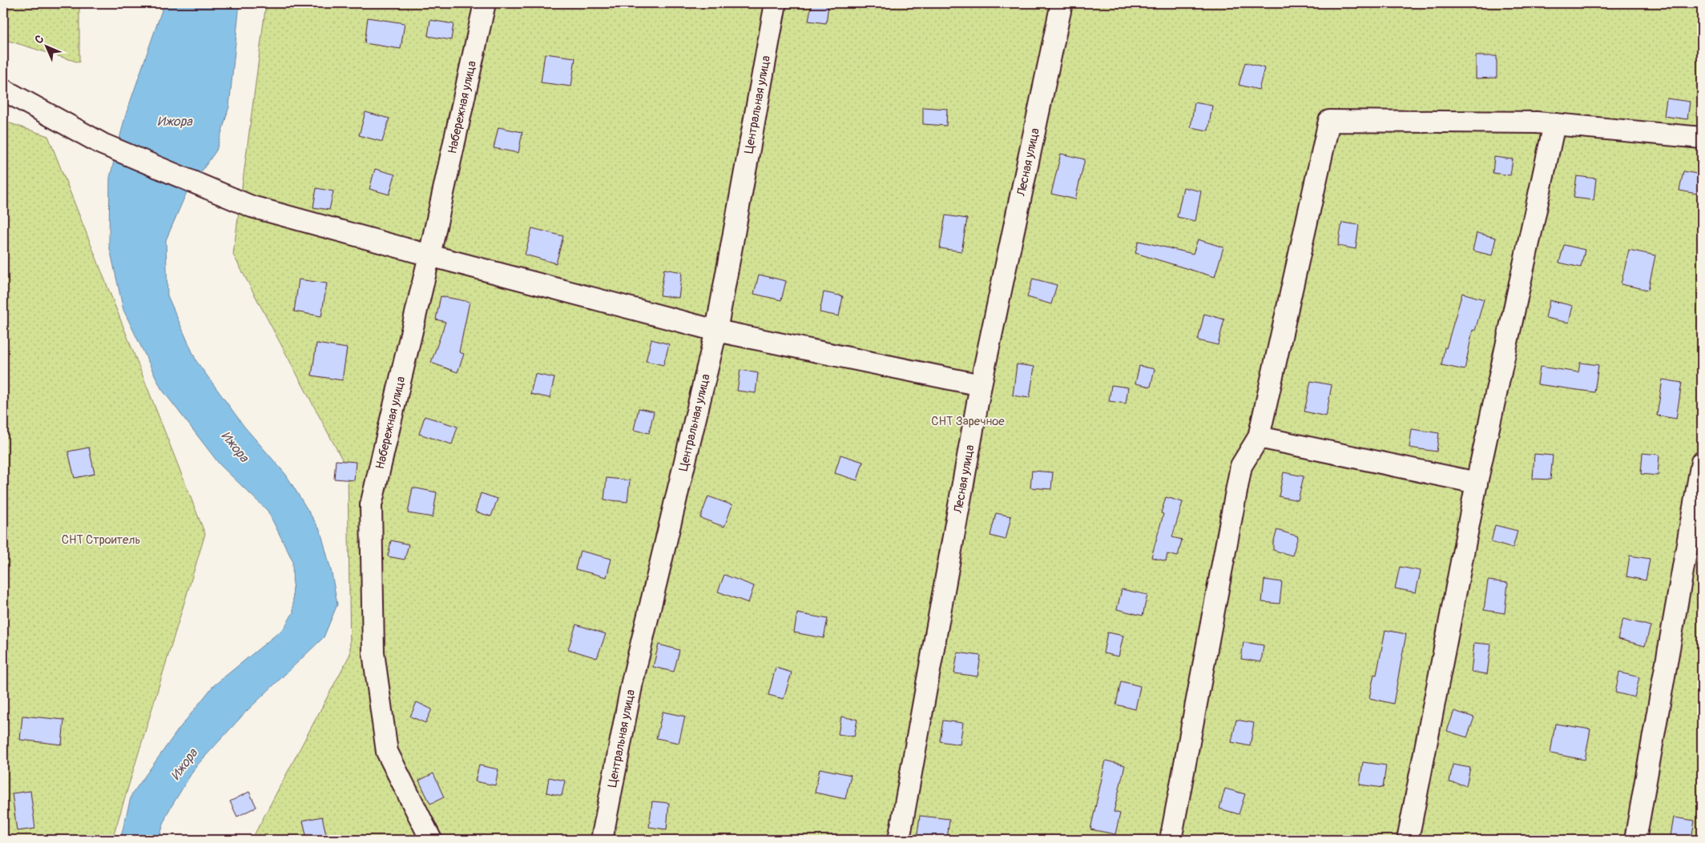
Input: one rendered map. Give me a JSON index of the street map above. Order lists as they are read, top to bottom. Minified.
{"streets":{"street":["Центральная улица","Набережная улица","Лесная улица"]},"water":["Ижора"],"parks":["СНТ Заречное","СНТ Строитель"],"north":"top left"}
